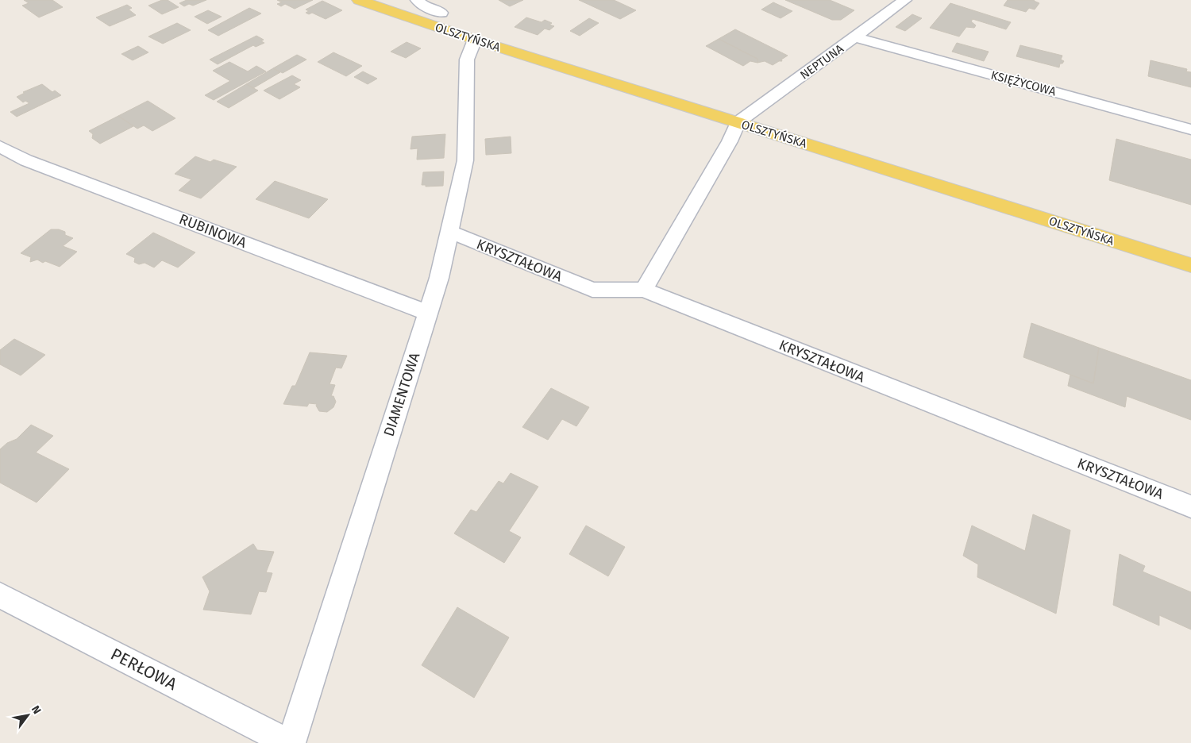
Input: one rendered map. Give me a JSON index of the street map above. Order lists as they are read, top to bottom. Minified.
{"streets":{"main road":["OLSZTYŃSKA"],"street":["NEPTUNA","KSIĘŻYCOWA","RUBINOWA","KRYSZTAŁOWA","DIAMENTOWA","PERŁOWA"]},"crossings":[["OLSZTYŃSKA","NEPTUNA"],["OLSZTYŃSKA","DIAMENTOWA"],["NEPTUNA","KSIĘŻYCOWA"],["RUBINOWA","DIAMENTOWA"],["KRYSZTAŁOWA","DIAMENTOWA"]],"north":"top right"}
